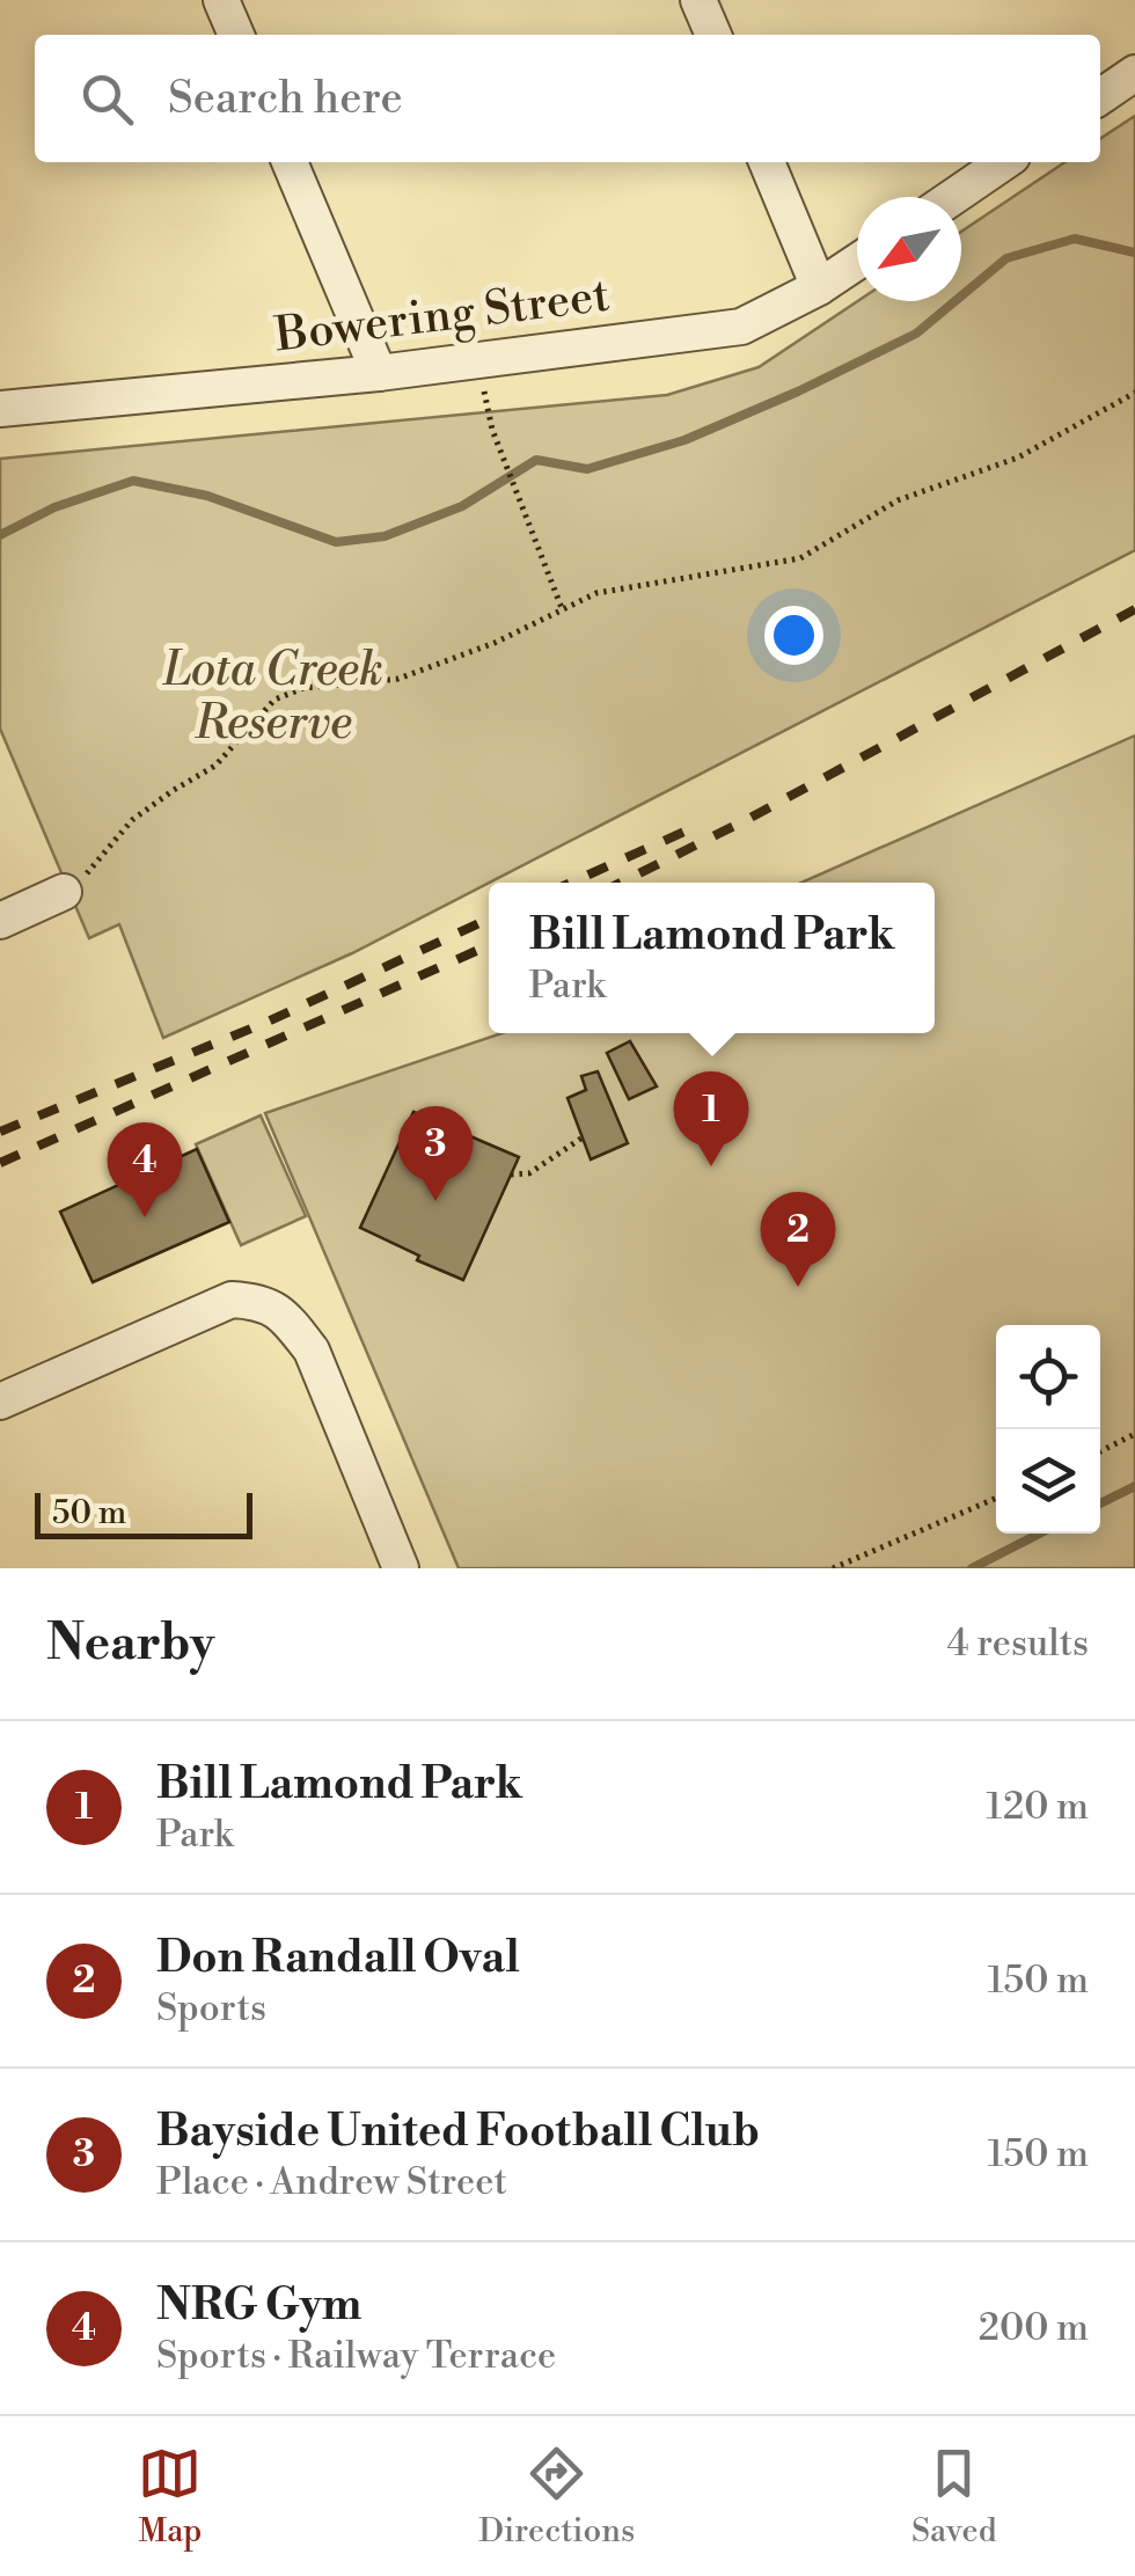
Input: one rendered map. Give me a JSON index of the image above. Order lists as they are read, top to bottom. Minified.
{"streets":{"street":["Bowering Street"]},"parks":["Lota Creek Reserve"],"scale_bar":"50 m","north":"bottom left","page":{"search":"Search here","popup":["Bill Lamond Park","Park"],"pins":["1","3","4","2"],"scale":"50 m","heading":["Nearby","4 results"],"list":[{"mark":"1","name":"Bill Lamond Park","note":"Park","value":"120 m"},{"mark":"2","name":"Don Randall Oval","note":"Sports","value":"150 m"},{"mark":"3","name":"Bayside United Football Club","note":"Place · Andrew Street","value":"150 m"},{"mark":"4","name":"NRG Gym","note":"Sports · Railway Terrace","value":"200 m"}],"nav":["Map","Directions","Saved"]}}
